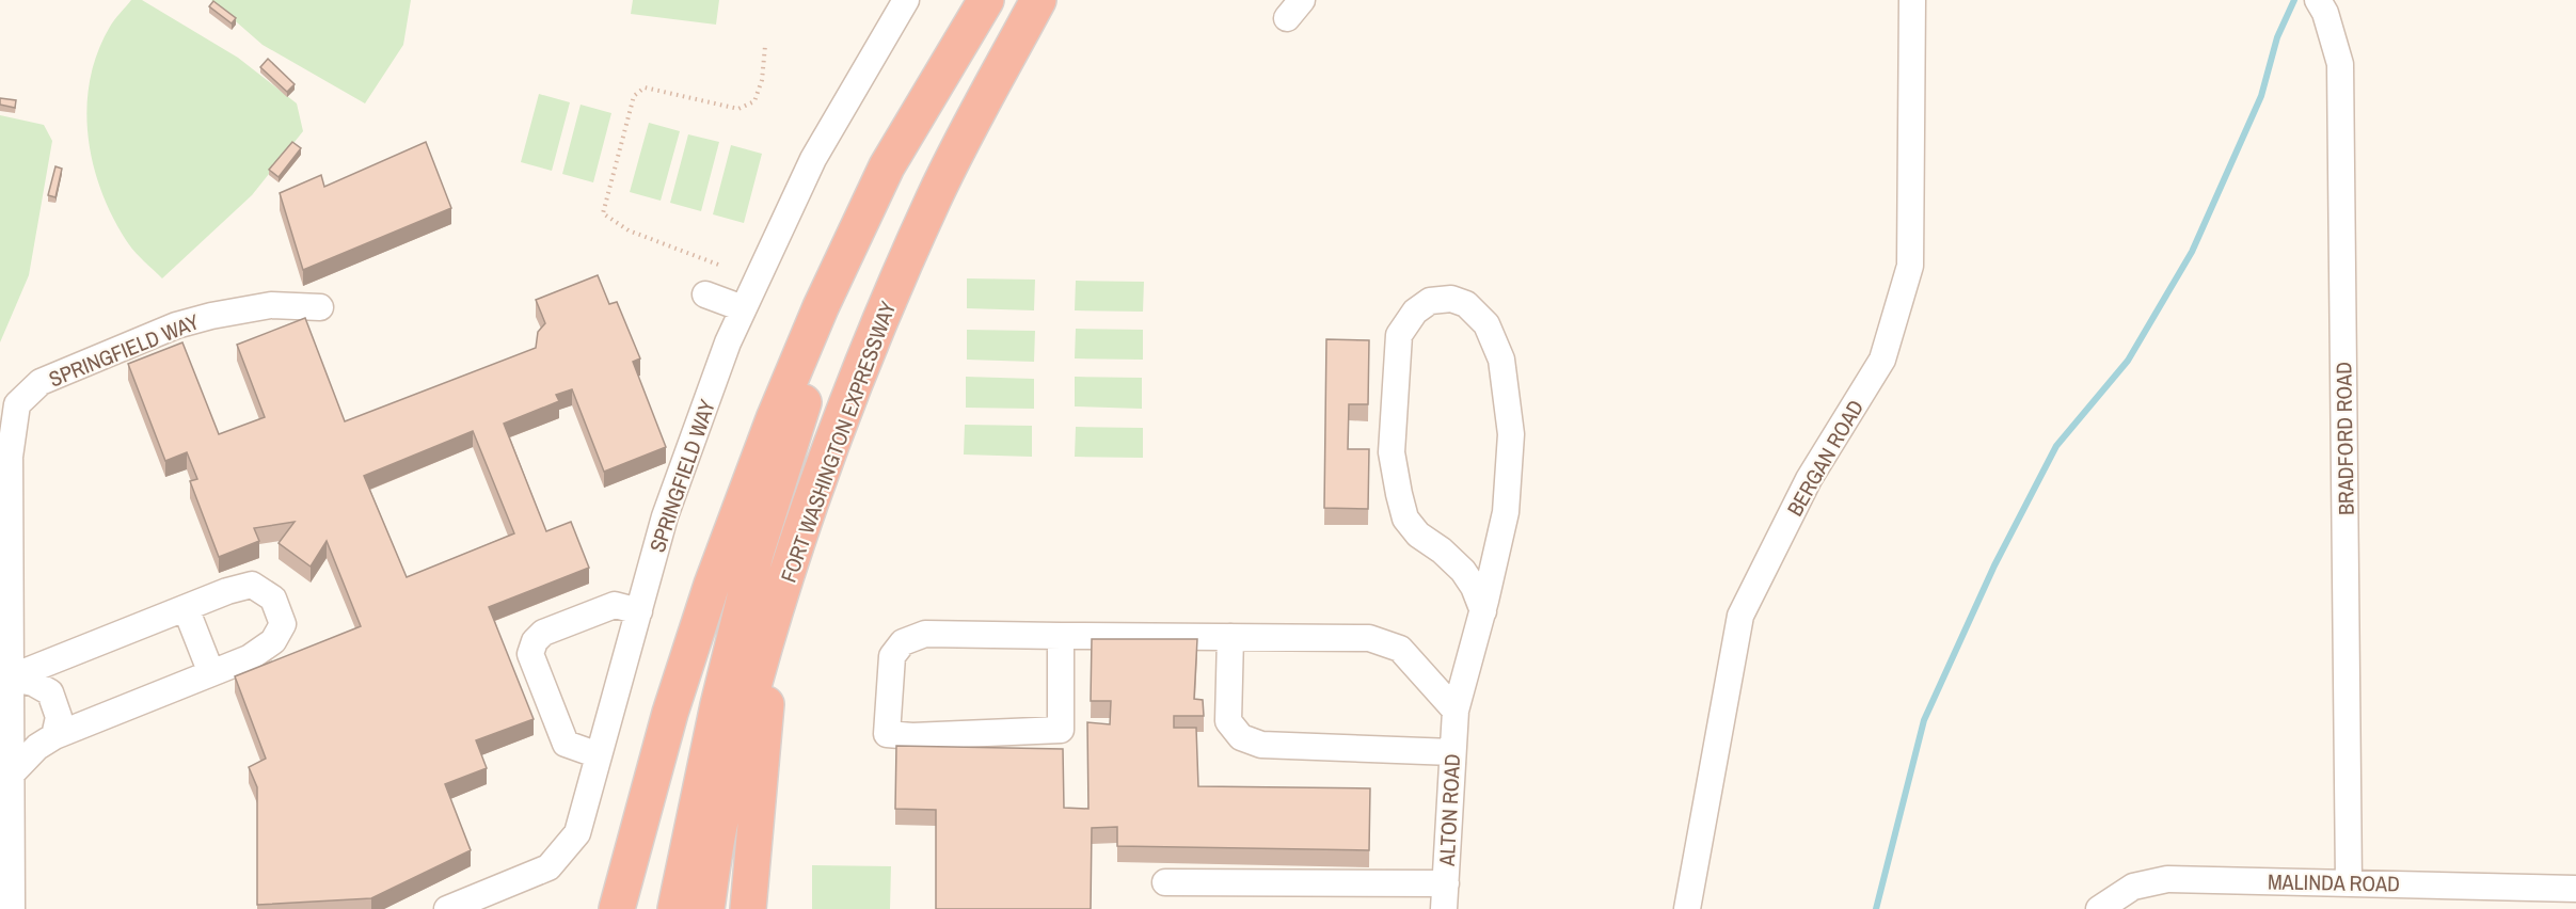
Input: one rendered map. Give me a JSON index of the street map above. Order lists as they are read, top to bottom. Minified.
{"streets":{"highway":["FORT WASHINGTON EXPRESSWAY"],"street":["SPRINGFIELD WAY","BRADFORD ROAD","BERGAN ROAD","ALTON ROAD","MALINDA ROAD"]},"crossings":[["BRADFORD ROAD","MALINDA ROAD"]]}
